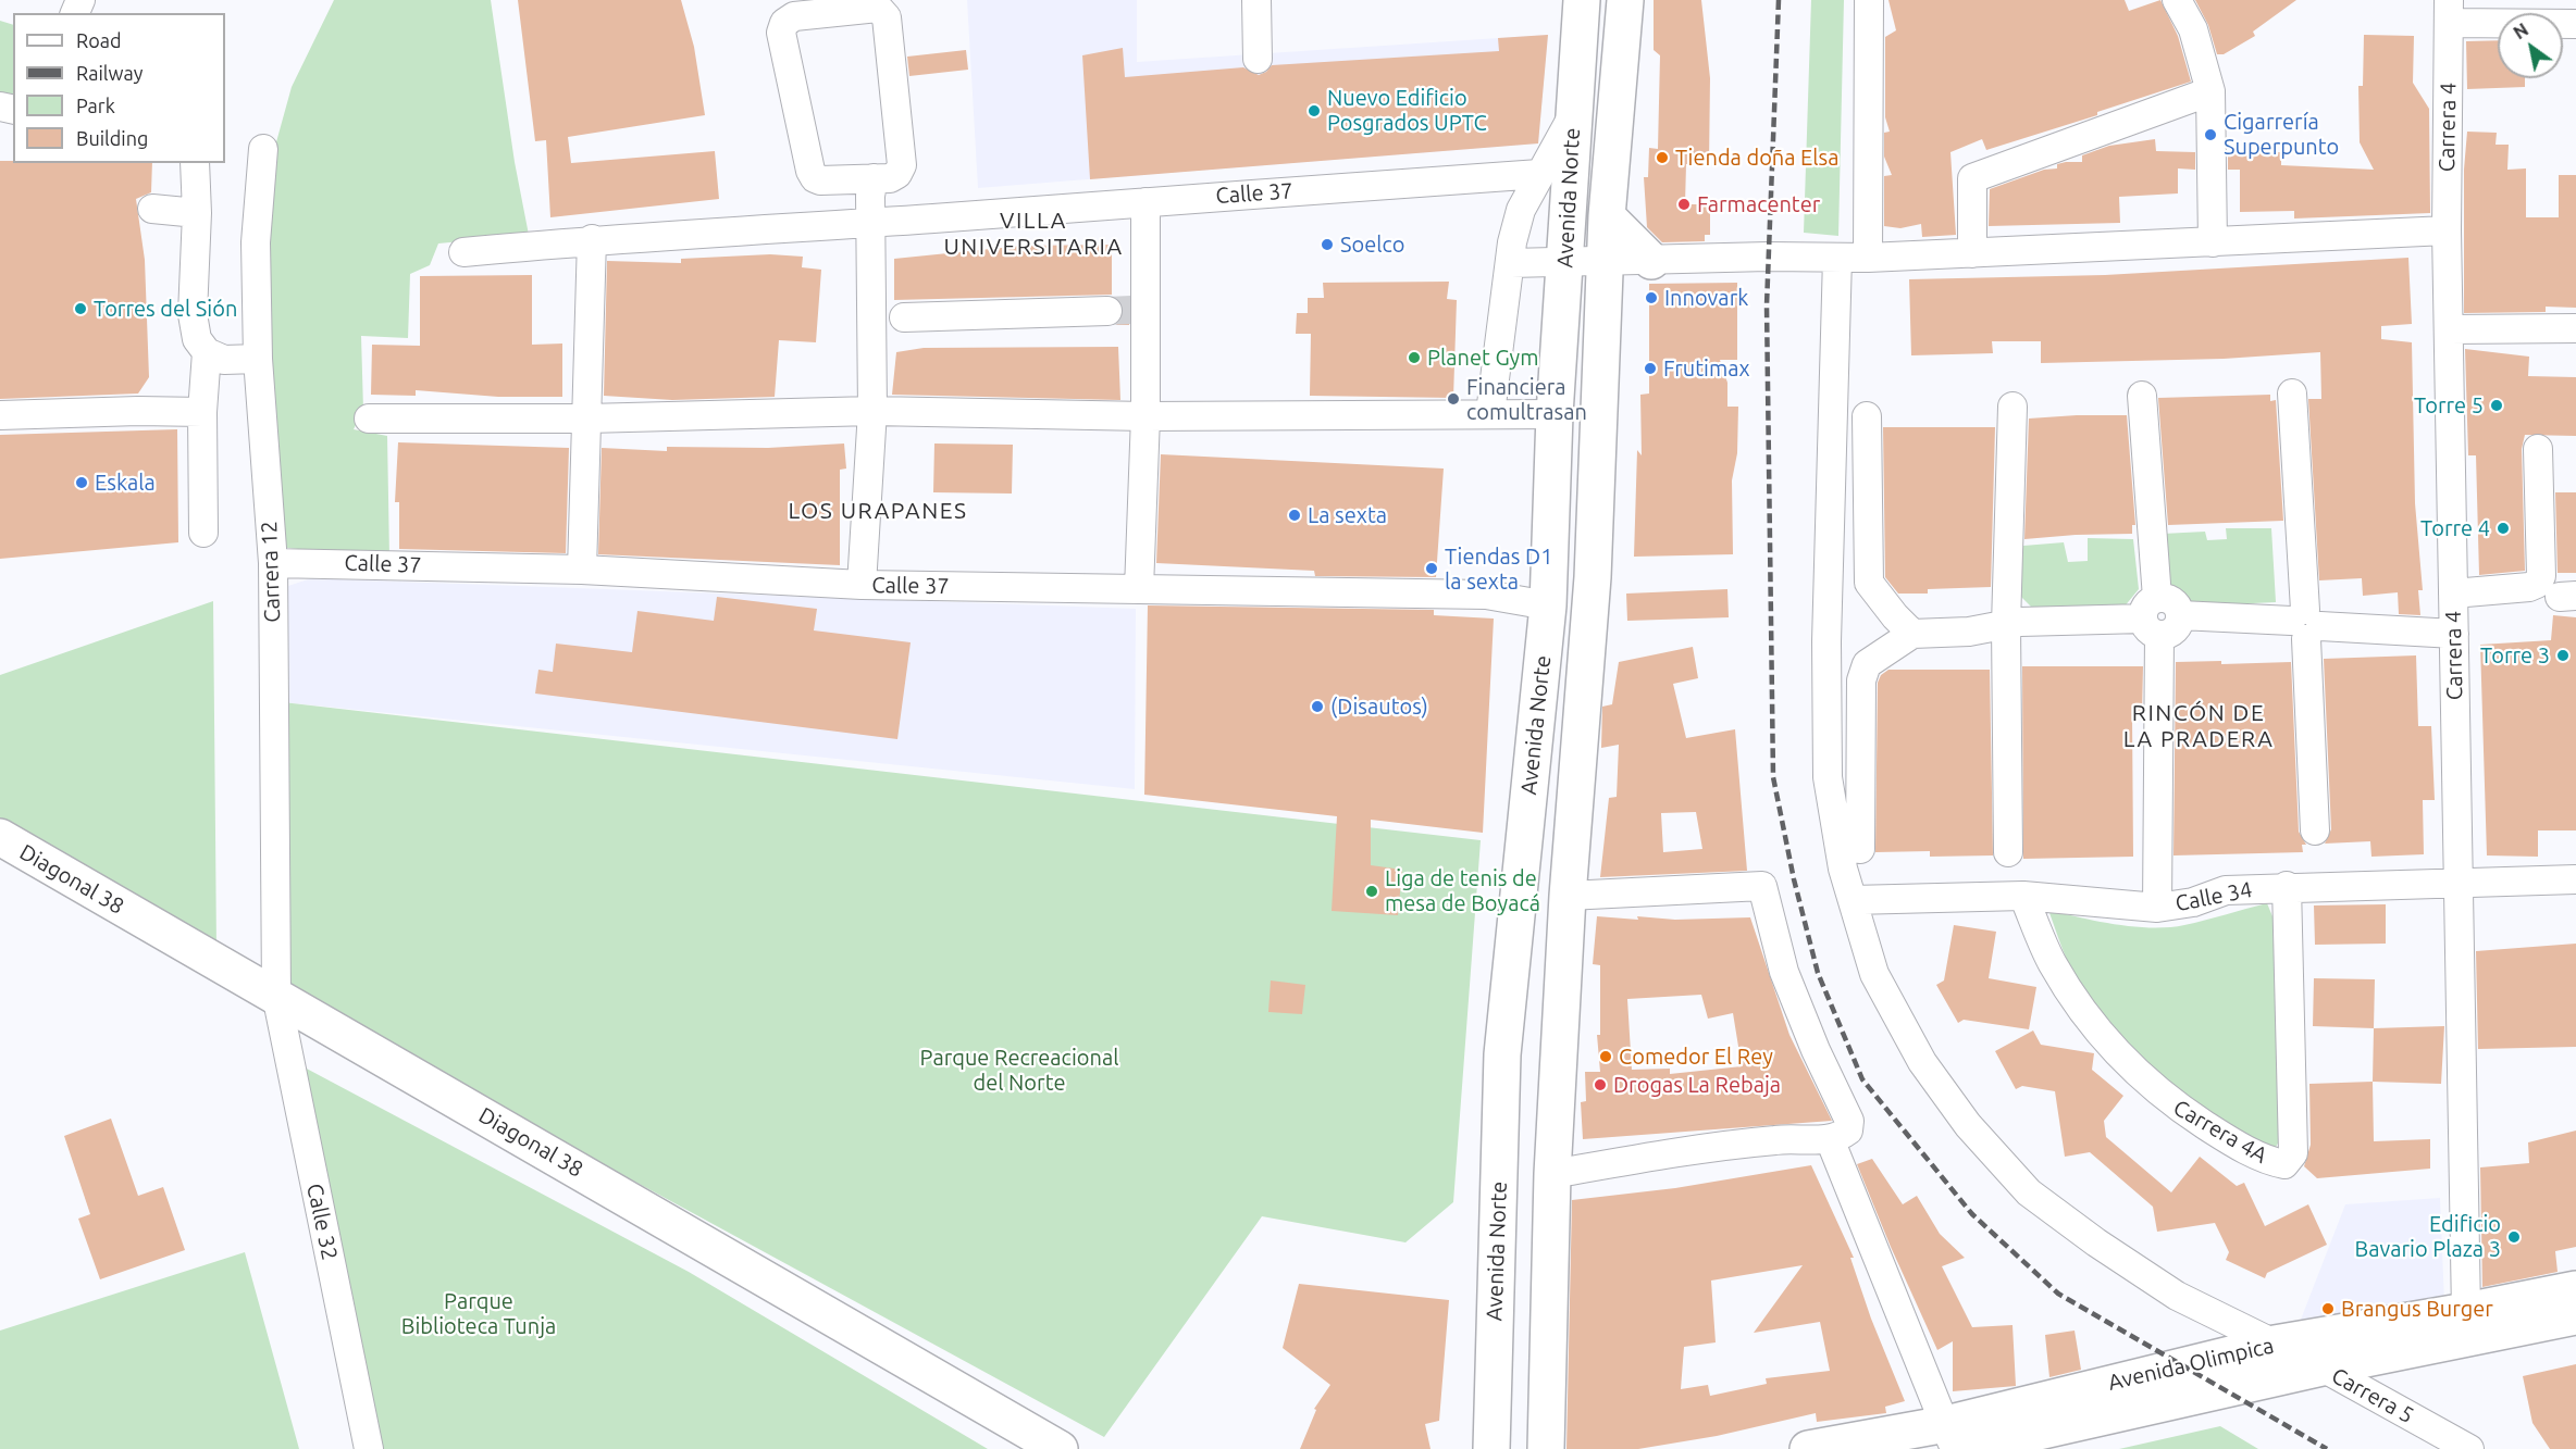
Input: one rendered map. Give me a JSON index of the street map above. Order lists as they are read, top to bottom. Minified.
{"streets":{"main road":["Avenida Norte","Diagonal 38","Avenida Olimpica"],"street":["Carrera 4","Calle 37","Carrera 12","Calle 34","Carrera 4A","Calle 32","Carrera 5"]},"crossings":[["Carrera 4","Calle 34"],["Carrera 4","Avenida Olimpica"],["Calle 37","Avenida Norte"],["Calle 37","Carrera 12"],["Carrera 12","Diagonal 38"],["Carrera 12","Calle 32"],["Diagonal 38","Calle 32"],["Calle 34","Carrera 4A"],["Calle 34","Carrera 5"],["Avenida Olimpica","Carrera 5"]],"districts":["VILLA UNIVERSITARIA","LOS URAPANES","RINCÓN DE LA PRADERA"],"parks":["Parque Recreacional del Norte","Parque Biblioteca Tunja"],"places":["Nuevo Edificio Posgrados UPTC","Cigarrería Superpunto","Tienda doña Elsa","Farmacenter","Soelco","Innovark","Torres del Sión","Planet Gym","Frutimax","Financiera comultrasan","Torre 5","Eskala","La sexta","Torre 4","Tiendas D1 la sexta","Torre 3","(Disautos)","Liga de tenis de mesa de Boyacá","Comedor El Rey","Drogas La Rebaja","Edificio Bavario Plaza 3","Brangus Burger"],"legend":["Road","Railway","Park","Building"],"north":"top left"}
